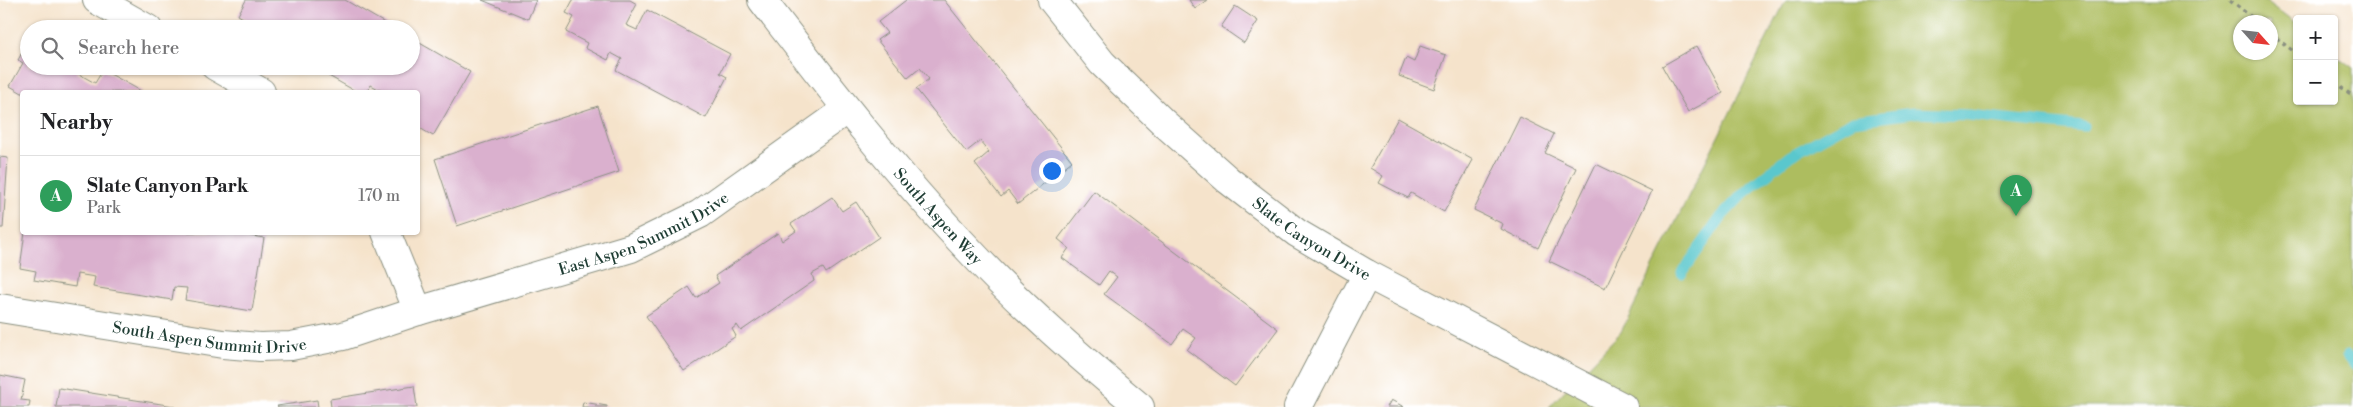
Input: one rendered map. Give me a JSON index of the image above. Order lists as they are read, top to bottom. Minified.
{"streets":{"street":["South Aspen Way","East Aspen Summit Drive","Slate Canyon Drive","South Aspen Summit Drive"]},"crossings":[["South Aspen Way","East Aspen Summit Drive"],["East Aspen Summit Drive","South Aspen Summit Drive"]],"north":"bottom right","page":{"map_buttons":["+","−"],"search":"Search here","heading":"Nearby","list":[{"mark":"A","name":"Slate Canyon Park","note":"Park","value":"170 m"}],"pins":"A"}}
